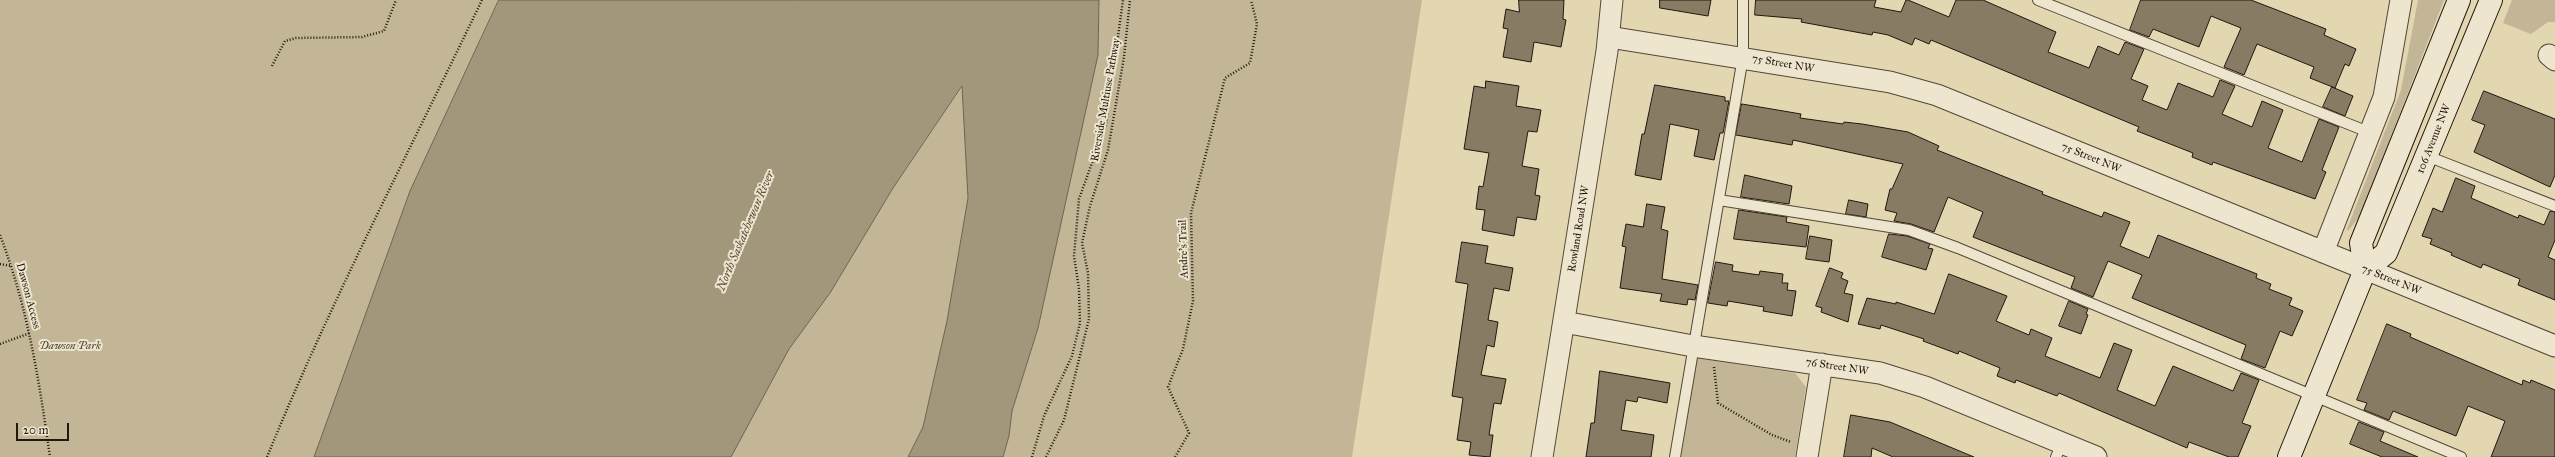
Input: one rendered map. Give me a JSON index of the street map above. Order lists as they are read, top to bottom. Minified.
{"streets":{"main road":["106 Avenue NW"],"street":["75 Street NW","Rowland Road NW","76 Street NW"],"path":["Riverside Multiuse Pathway","Andre's Trail","Dawson Access"]},"crossings":[["75 Street NW","106 Avenue NW"],["75 Street NW","Rowland Road NW"],["Rowland Road NW","76 Street NW"]],"water":["North Saskatchewan River"],"parks":["Dawson Park"],"scale_bar":"20 m"}
